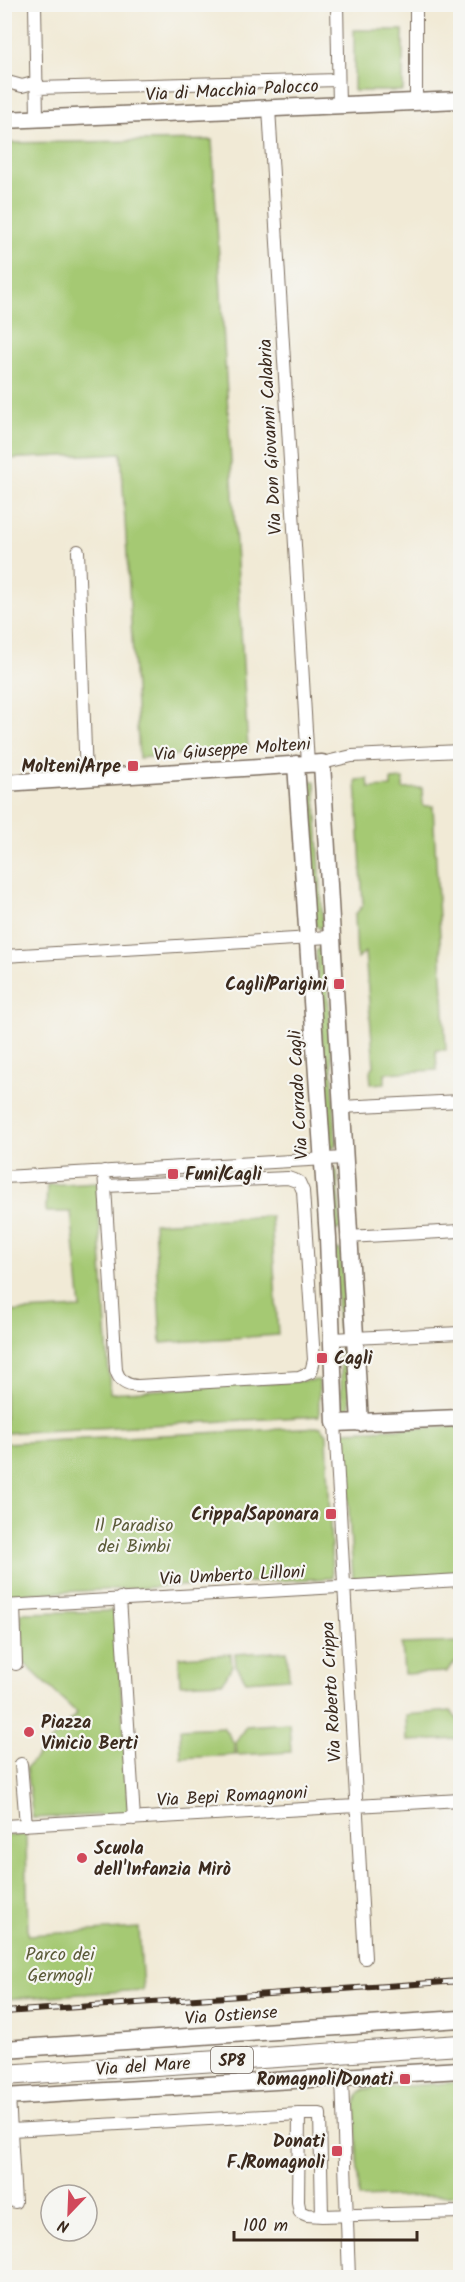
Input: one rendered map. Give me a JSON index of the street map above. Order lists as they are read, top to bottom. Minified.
{"streets":{"main road":["SP8","Via del Mare"],"street":["Via di Macchia Palocco","Via Don Giovanni Calabria","Via Giuseppe Molteni","Via Corrado Cagli","Via Umberto Lilloni","Via Roberto Crippa","Via Bepi Romagnoni","Via Ostiense"]},"crossings":[["Via di Macchia Palocco","Via Don Giovanni Calabria"],["Via Don Giovanni Calabria","Via Giuseppe Molteni"],["Via Don Giovanni Calabria","Via Corrado Cagli"],["Via Giuseppe Molteni","Via Corrado Cagli"],["Via Corrado Cagli","Via Roberto Crippa"],["Via Umberto Lilloni","Via Roberto Crippa"],["Via Roberto Crippa","Via Bepi Romagnoni"]],"parks":["Il Paradiso dei Bimbi","Parco dei Germogli"],"places":{"transit":["Molteni/Arpe","Cagli/Parigini","Funi/Cagli","Cagli","Crippa/Saponara","Romagnoli/Donati","Donati F./Romagnoli"],"other":["Piazza Vinicio Berti","Scuola dell'Infanzia Mirò"]},"scale_bar":"100 m","north":"bottom left"}
